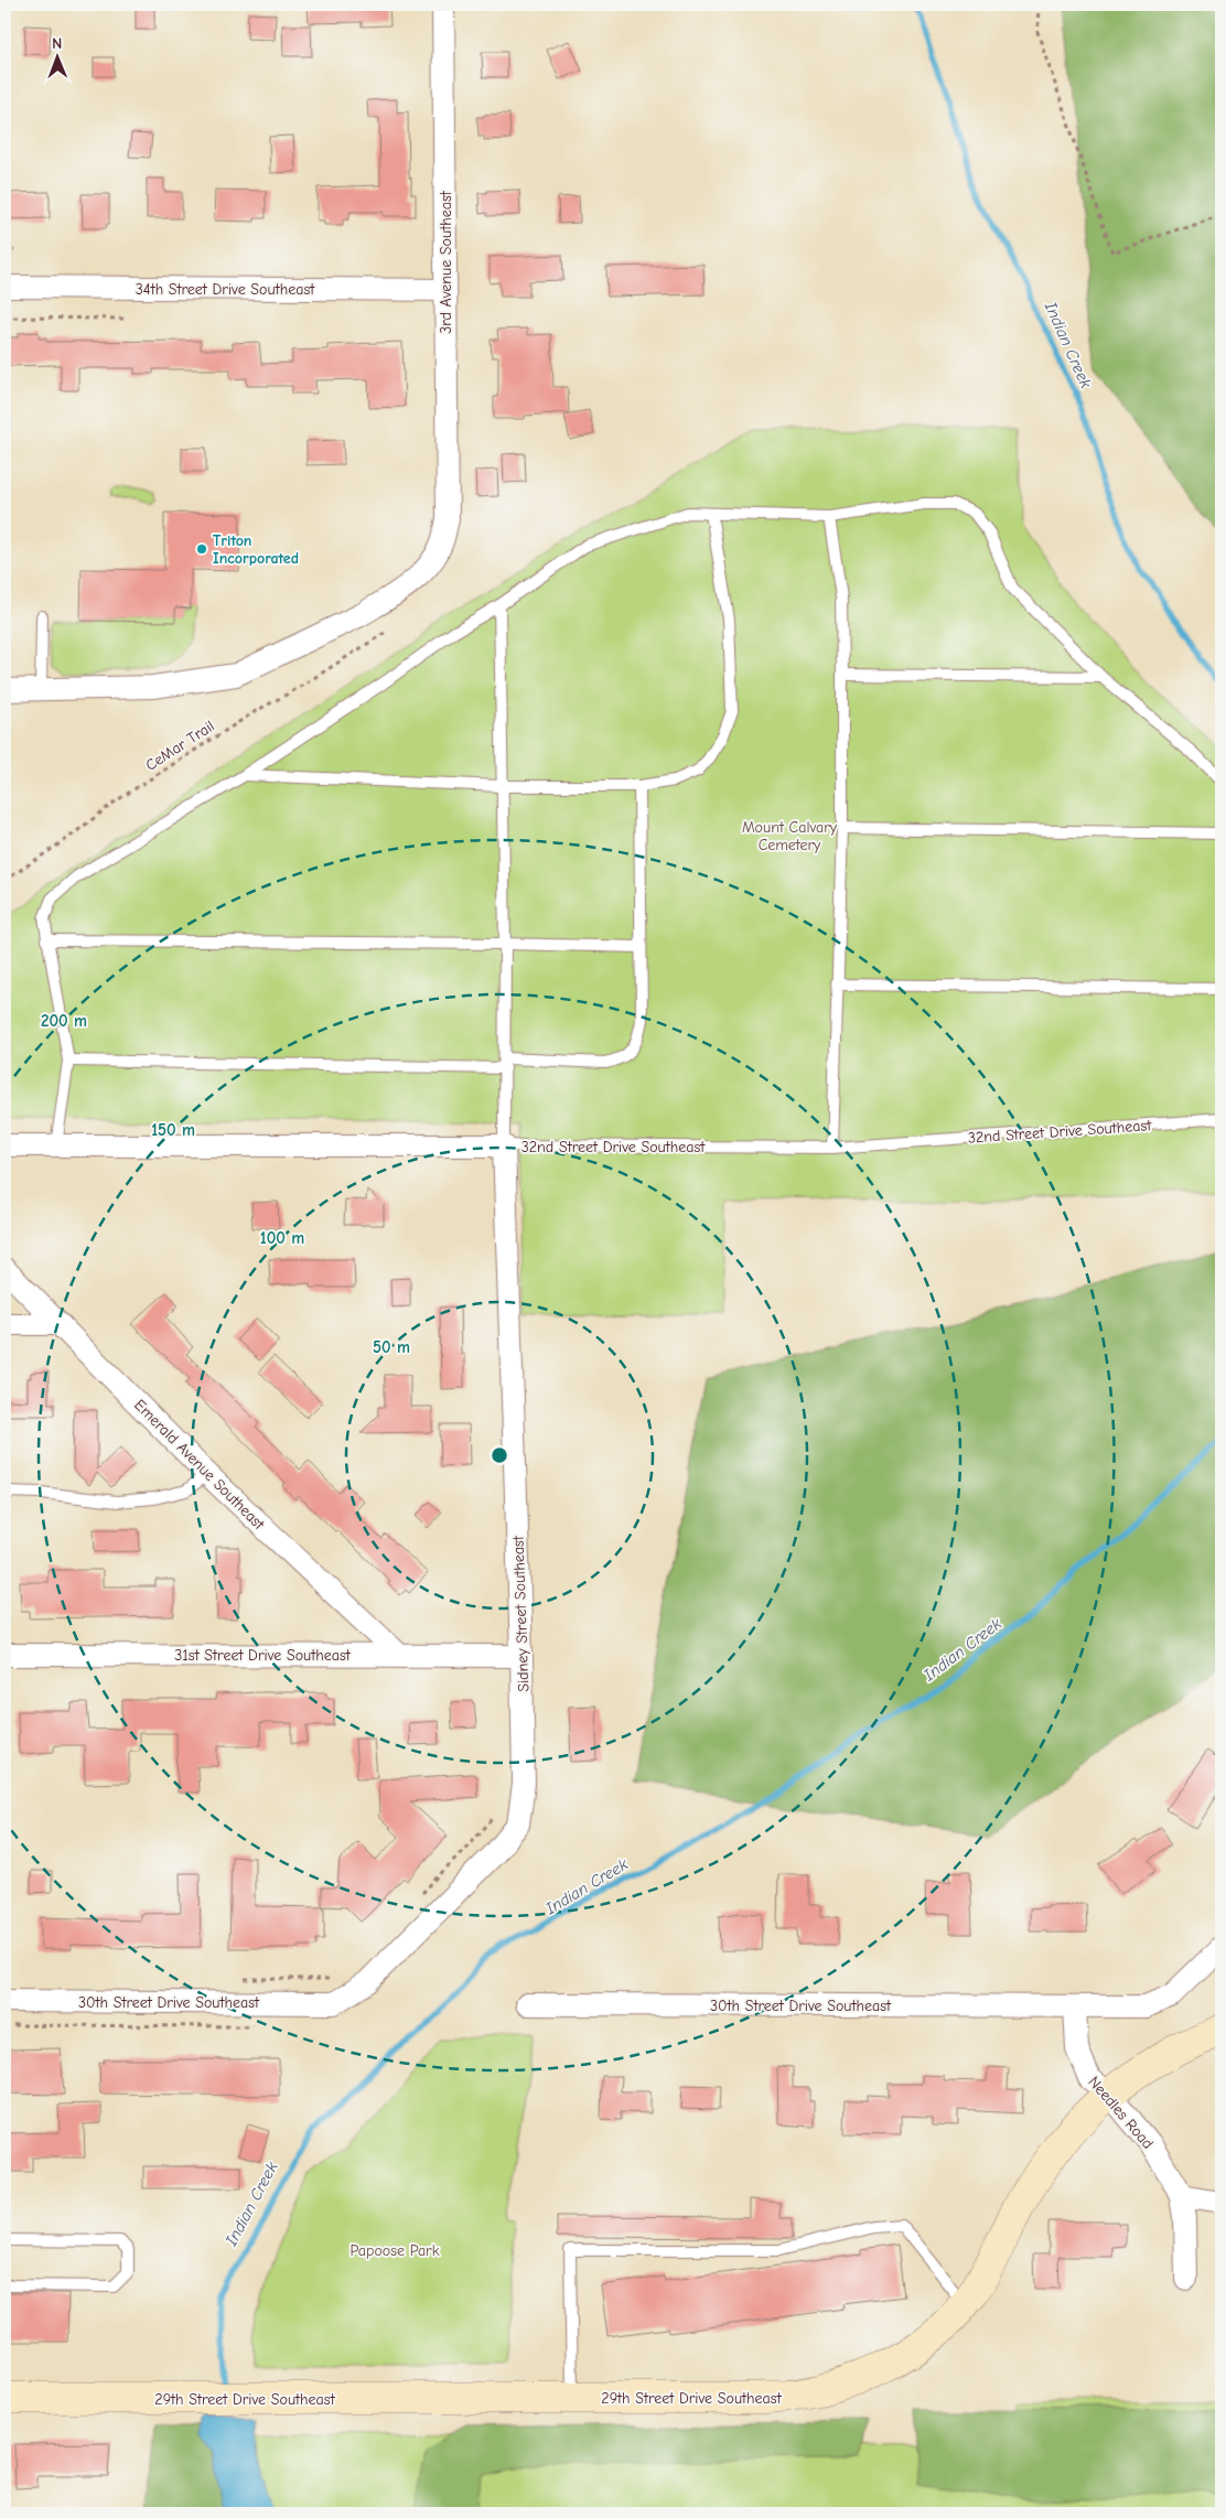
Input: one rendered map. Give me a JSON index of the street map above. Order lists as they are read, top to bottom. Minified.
{"streets":{"main road":["29th Street Drive Southeast"],"street":["3rd Avenue Southeast","34th Street Drive Southeast","32nd Street Drive Southeast","Emerald Avenue Southeast","Sidney Street Southeast","31st Street Drive Southeast","30th Street Drive Southeast","Needles Road"],"path":["CeMar Trail"]},"crossings":[["3rd Avenue Southeast","34th Street Drive Southeast"],["32nd Street Drive Southeast","Sidney Street Southeast"],["Emerald Avenue Southeast","31st Street Drive Southeast"],["Sidney Street Southeast","31st Street Drive Southeast"],["Sidney Street Southeast","30th Street Drive Southeast"],["30th Street Drive Southeast","Needles Road"],["Needles Road","29th Street Drive Southeast"]],"water":["Indian Creek"],"parks":["Mount Calvary Cemetery","Papoose Park"],"places":["Triton Incorporated"],"north":"top","rings":["200 m","150 m","100 m","50 m"]}
